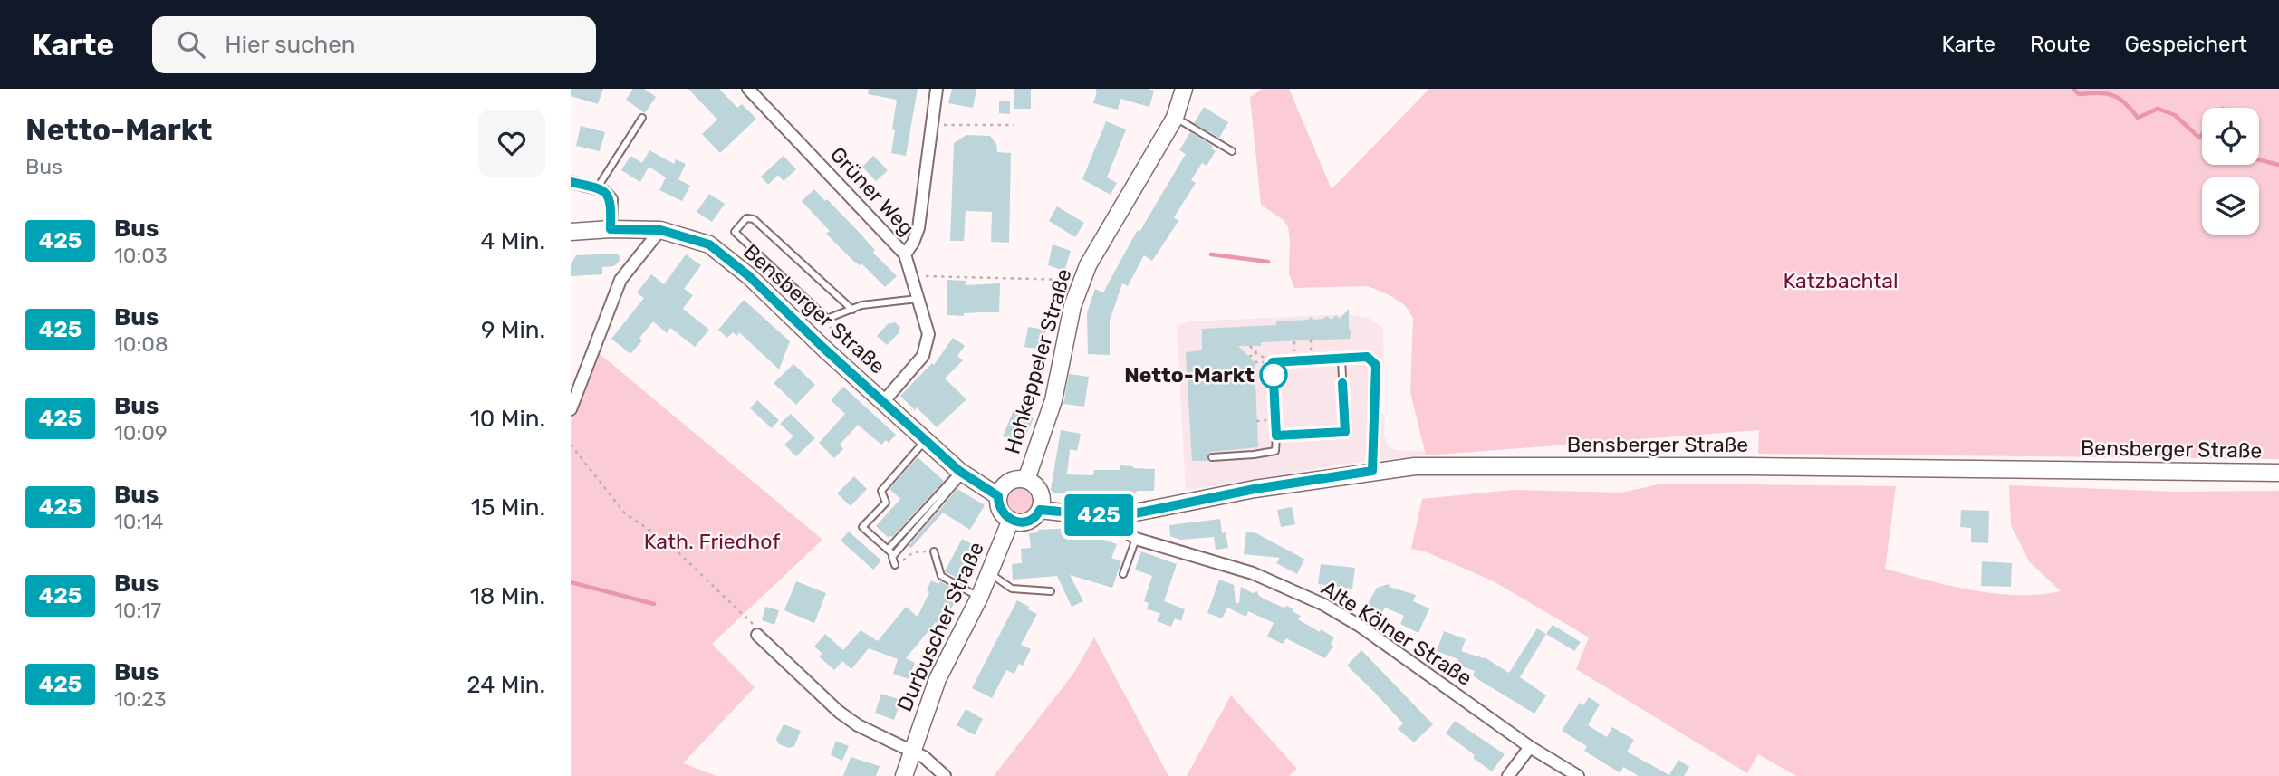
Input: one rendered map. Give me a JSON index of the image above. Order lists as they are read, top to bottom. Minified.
{"streets":{"main road":["Bensberger Straße","Hohkeppeler Straße","Durbuscher Straße"],"street":["Grüner Weg","Alte Kölner Straße"]},"crossings":[["Grüner Weg","Bensberger Straße"],["Bensberger Straße","Hohkeppeler Straße"],["Bensberger Straße","Durbuscher Straße"],["Hohkeppeler Straße","Durbuscher Straße"]],"parks":["Katzbachtal","Kath. Friedhof"],"places":["Netto-Markt"],"lines":["bus line 425"],"page":{"header":"Karte","search":"Hier suchen","nav":["Karte","Route","Gespeichert"],"heading":["Netto-Markt","Bus"],"on_map":"425","list":[{"mark":"425","name":"Bus","note":"10:03","value":"4 Min."},{"mark":"425","name":"Bus","note":"10:08","value":"9 Min."},{"mark":"425","name":"Bus","note":"10:09","value":"10 Min."},{"mark":"425","name":"Bus","note":"10:14","value":"15 Min."},{"mark":"425","name":"Bus","note":"10:17","value":"18 Min."},{"mark":"425","name":"Bus","note":"10:23","value":"24 Min."}]}}
